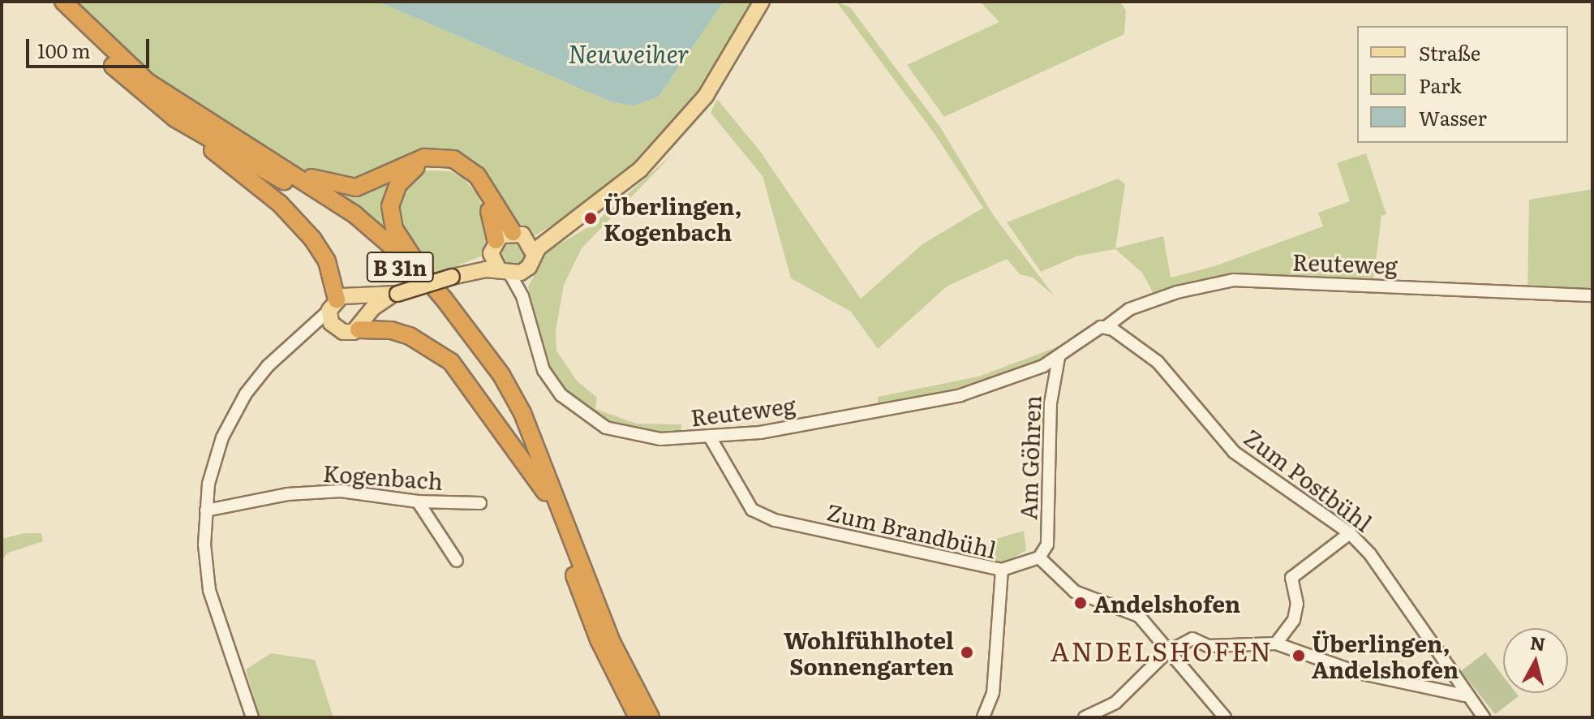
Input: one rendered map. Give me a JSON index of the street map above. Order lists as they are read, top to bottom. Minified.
{"streets":{"highway":["B 31n"],"street":["Reuteweg","Am Göhren","Kogenbach","Zum Postbühl","Zum Brandbühl"]},"crossings":[["Reuteweg","Am Göhren"],["Reuteweg","Zum Postbühl"],["Reuteweg","Zum Brandbühl"]],"districts":["ANDELSHOFEN"],"water":["Neuweiher"],"places":["Überlingen, Kogenbach","Andelshofen","Wohlfühlhotel Sonnengarten","Überlingen, Andelshofen"],"legend":["Straße","Park","Wasser"],"scale_bar":"100 m","north":"top"}
